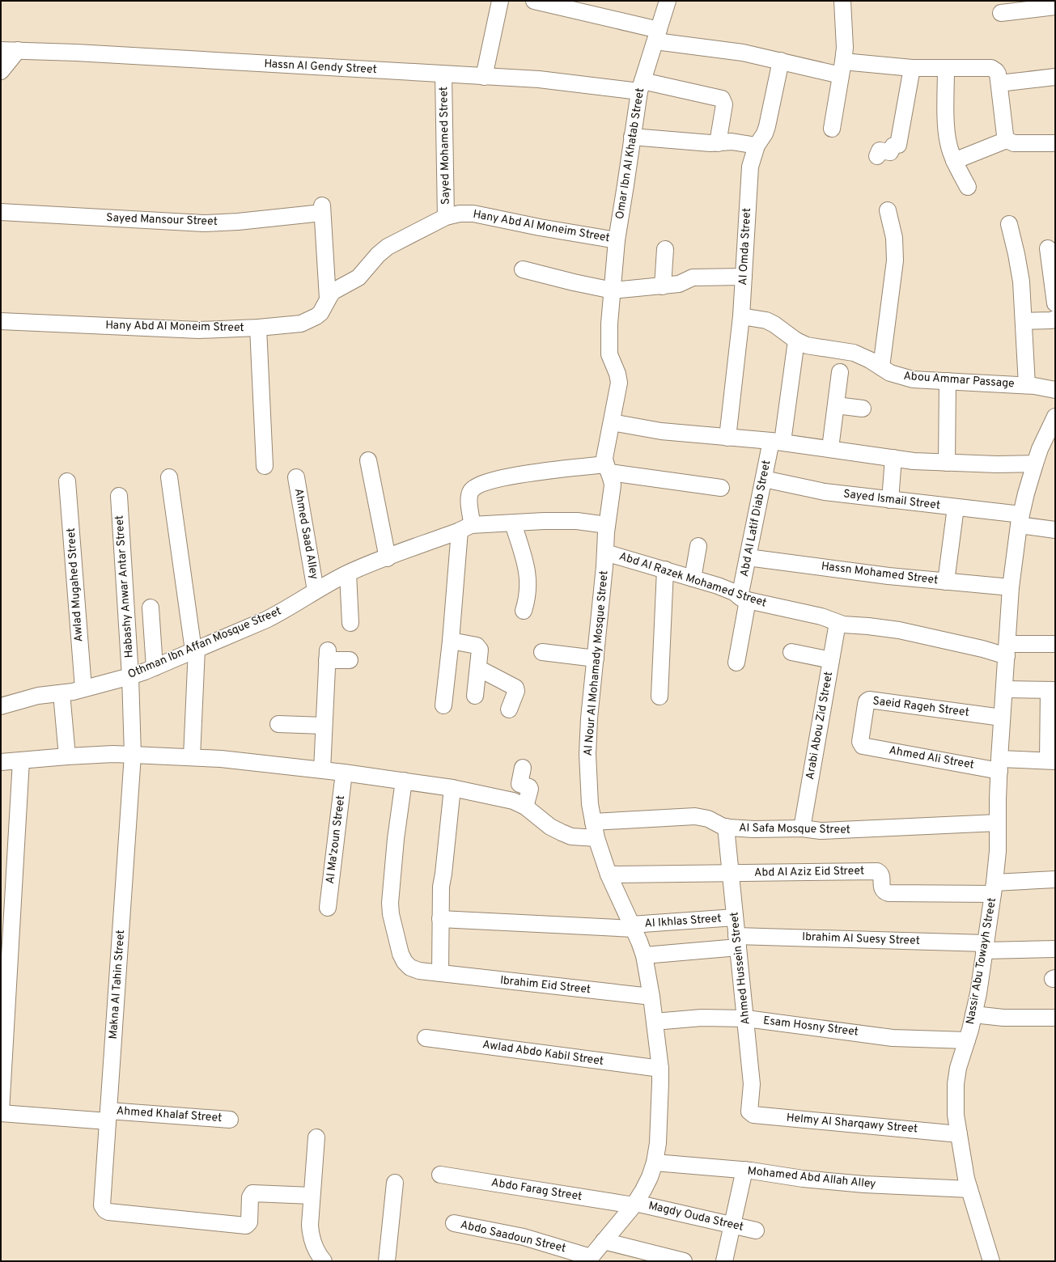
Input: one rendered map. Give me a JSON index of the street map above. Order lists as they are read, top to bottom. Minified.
{"streets":{"street":["Hassn Al Gendy Street","Sayed Mohamed Street","Omar Ibn Al Khatab Street","Sayed Mansour Street","Hany Abd Al Moneim Street","Al Omda Street","Abou Ammar Passage","Sayed Ismail Street","Abd Al Latif Diab Street","Ahmed Saad Alley","Hassn Mohamed Street","Abd Al Razek Mohamed Street","Awlad Mugahed Street","Habashy Anwar Antar Street","Othman Ibn Affan Mosque Street","Al Nour Al Mohamady Mosque Street","Saeid Rageh Street","Arabi Abou Zid Street","Ahmed Ali Street","Al Safa Mosque Street","Al Ma'zoun Street","Abd Al Aziz Eid Street","Al Ikhlas Street","Ibrahim Al Suesy Street","Nassir Abu Towayh Street","Ahmed Hussein Street","Makna Al Tahin Street","Ibrahim Eid Street","Esam Hosny Street","Awlad Abdo Kabil Street","Ahmed Khalaf Street","Helmy Al Sharqawy Street","Mohamed Abd Allah Alley","Abdo Farag Street","Magdy Ouda Street","Abdo Saadoun Street"]},"crossings":[["Hassn Al Gendy Street","Sayed Mohamed Street"],["Hassn Al Gendy Street","Omar Ibn Al Khatab Street"],["Sayed Mohamed Street","Hany Abd Al Moneim Street"],["Omar Ibn Al Khatab Street","Hany Abd Al Moneim Street"],["Omar Ibn Al Khatab Street","Al Nour Al Mohamady Mosque Street"],["Sayed Mansour Street","Hany Abd Al Moneim Street"],["Al Omda Street","Abou Ammar Passage"],["Abou Ammar Passage","Abd Al Latif Diab Street"],["Sayed Ismail Street","Abd Al Latif Diab Street"],["Sayed Ismail Street","Nassir Abu Towayh Street"],["Abd Al Latif Diab Street","Hassn Mohamed Street"],["Abd Al Latif Diab Street","Abd Al Razek Mohamed Street"],["Ahmed Saad Alley","Othman Ibn Affan Mosque Street"],["Hassn Mohamed Street","Nassir Abu Towayh Street"],["Abd Al Razek Mohamed Street","Al Nour Al Mohamady Mosque Street"],["Abd Al Razek Mohamed Street","Arabi Abou Zid Street"],["Abd Al Razek Mohamed Street","Nassir Abu Towayh Street"],["Awlad Mugahed Street","Othman Ibn Affan Mosque Street"],["Habashy Anwar Antar Street","Othman Ibn Affan Mosque Street"],["Habashy Anwar Antar Street","Makna Al Tahin Street"],["Othman Ibn Affan Mosque Street","Al Nour Al Mohamady Mosque Street"],["Al Nour Al Mohamady Mosque Street","Al Safa Mosque Street"],["Al Nour Al Mohamady Mosque Street","Abd Al Aziz Eid Street"],["Al Nour Al Mohamady Mosque Street","Al Ikhlas Street"],["Al Nour Al Mohamady Mosque Street","Ibrahim Al Suesy Street"],["Al Nour Al Mohamady Mosque Street","Ibrahim Eid Street"],["Al Nour Al Mohamady Mosque Street","Esam Hosny Street"],["Al Nour Al Mohamady Mosque Street","Awlad Abdo Kabil Street"],["Al Nour Al Mohamady Mosque Street","Mohamed Abd Allah Alley"],["Al Nour Al Mohamady Mosque Street","Abdo Farag Street"],["Al Nour Al Mohamady Mosque Street","Magdy Ouda Street"],["Al Nour Al Mohamady Mosque Street","Abdo Saadoun Street"],["Saeid Rageh Street","Ahmed Ali Street"],["Saeid Rageh Street","Nassir Abu Towayh Street"],["Arabi Abou Zid Street","Al Safa Mosque Street"],["Ahmed Ali Street","Nassir Abu Towayh Street"],["Al Safa Mosque Street","Nassir Abu Towayh Street"],["Al Safa Mosque Street","Ahmed Hussein Street"],["Abd Al Aziz Eid Street","Nassir Abu Towayh Street"],["Abd Al Aziz Eid Street","Ahmed Hussein Street"],["Al Ikhlas Street","Ahmed Hussein Street"],["Ibrahim Al Suesy Street","Nassir Abu Towayh Street"],["Ibrahim Al Suesy Street","Ahmed Hussein Street"],["Nassir Abu Towayh Street","Esam Hosny Street"],["Nassir Abu Towayh Street","Helmy Al Sharqawy Street"],["Nassir Abu Towayh Street","Mohamed Abd Allah Alley"],["Ahmed Hussein Street","Esam Hosny Street"],["Ahmed Hussein Street","Helmy Al Sharqawy Street"],["Makna Al Tahin Street","Ahmed Khalaf Street"],["Abdo Farag Street","Magdy Ouda Street"]]}
